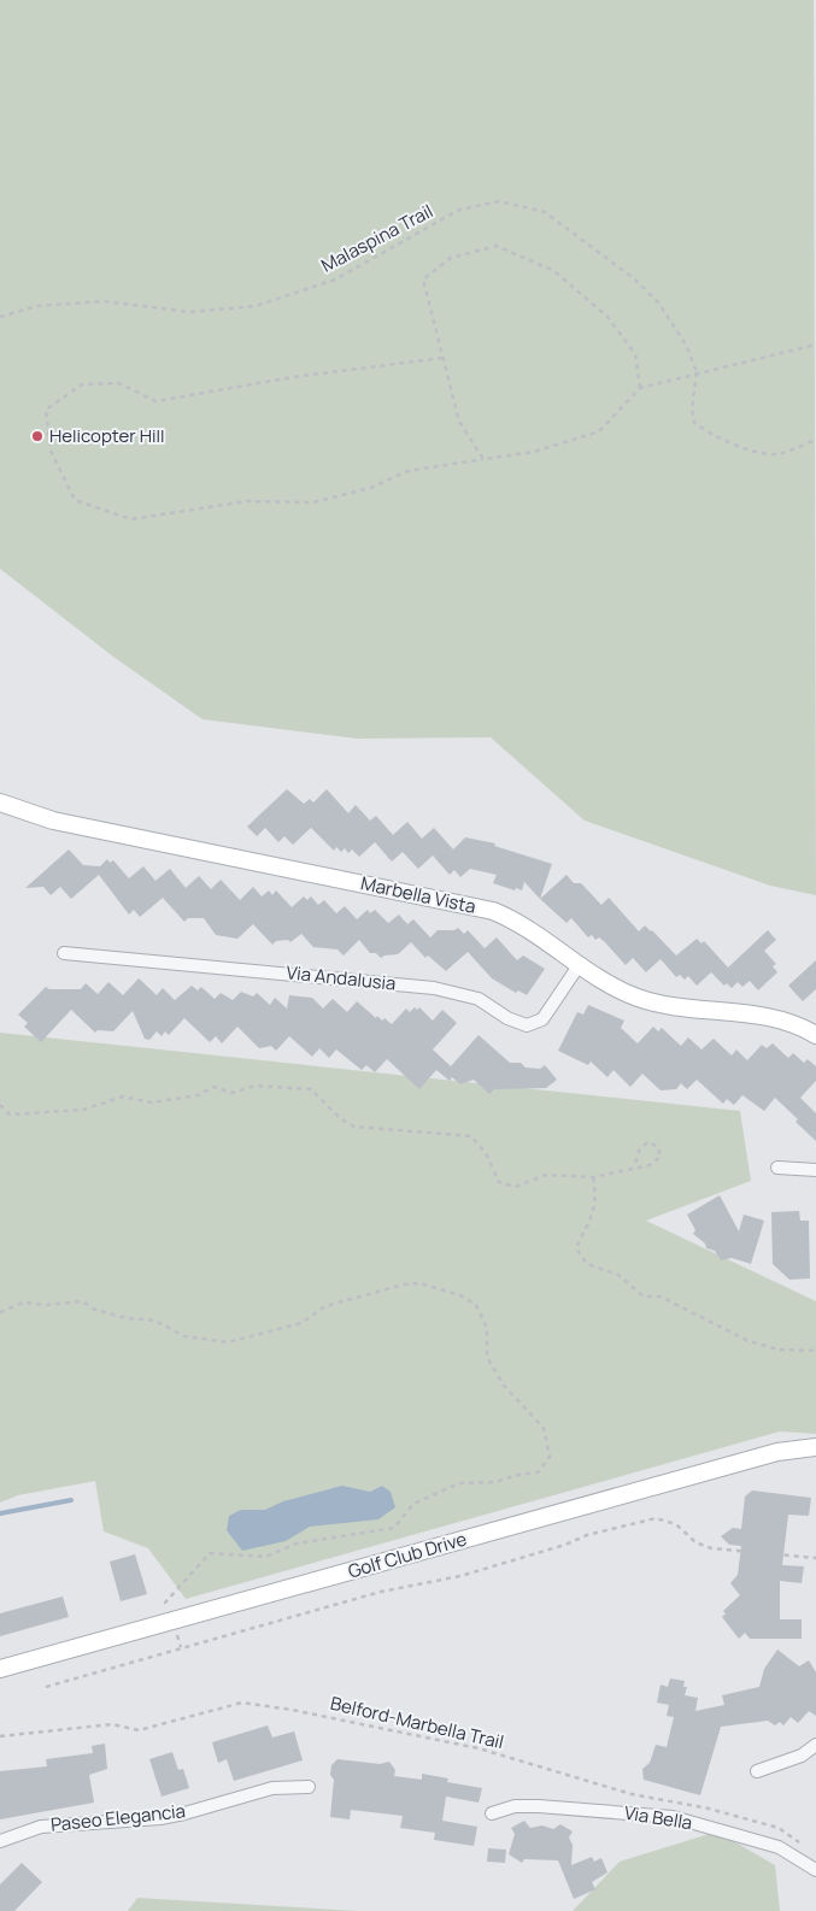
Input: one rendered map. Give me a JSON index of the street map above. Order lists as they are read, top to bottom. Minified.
{"streets":{"street":["Marbella Vista","Via Andalusia","Golf Club Drive","Paseo Elegancia","Via Bella"],"path":["Malaspina Trail","Belford-Marbella Trail"]},"crossings":[["Marbella Vista","Via Andalusia"]],"places":["Helicopter Hill"]}
